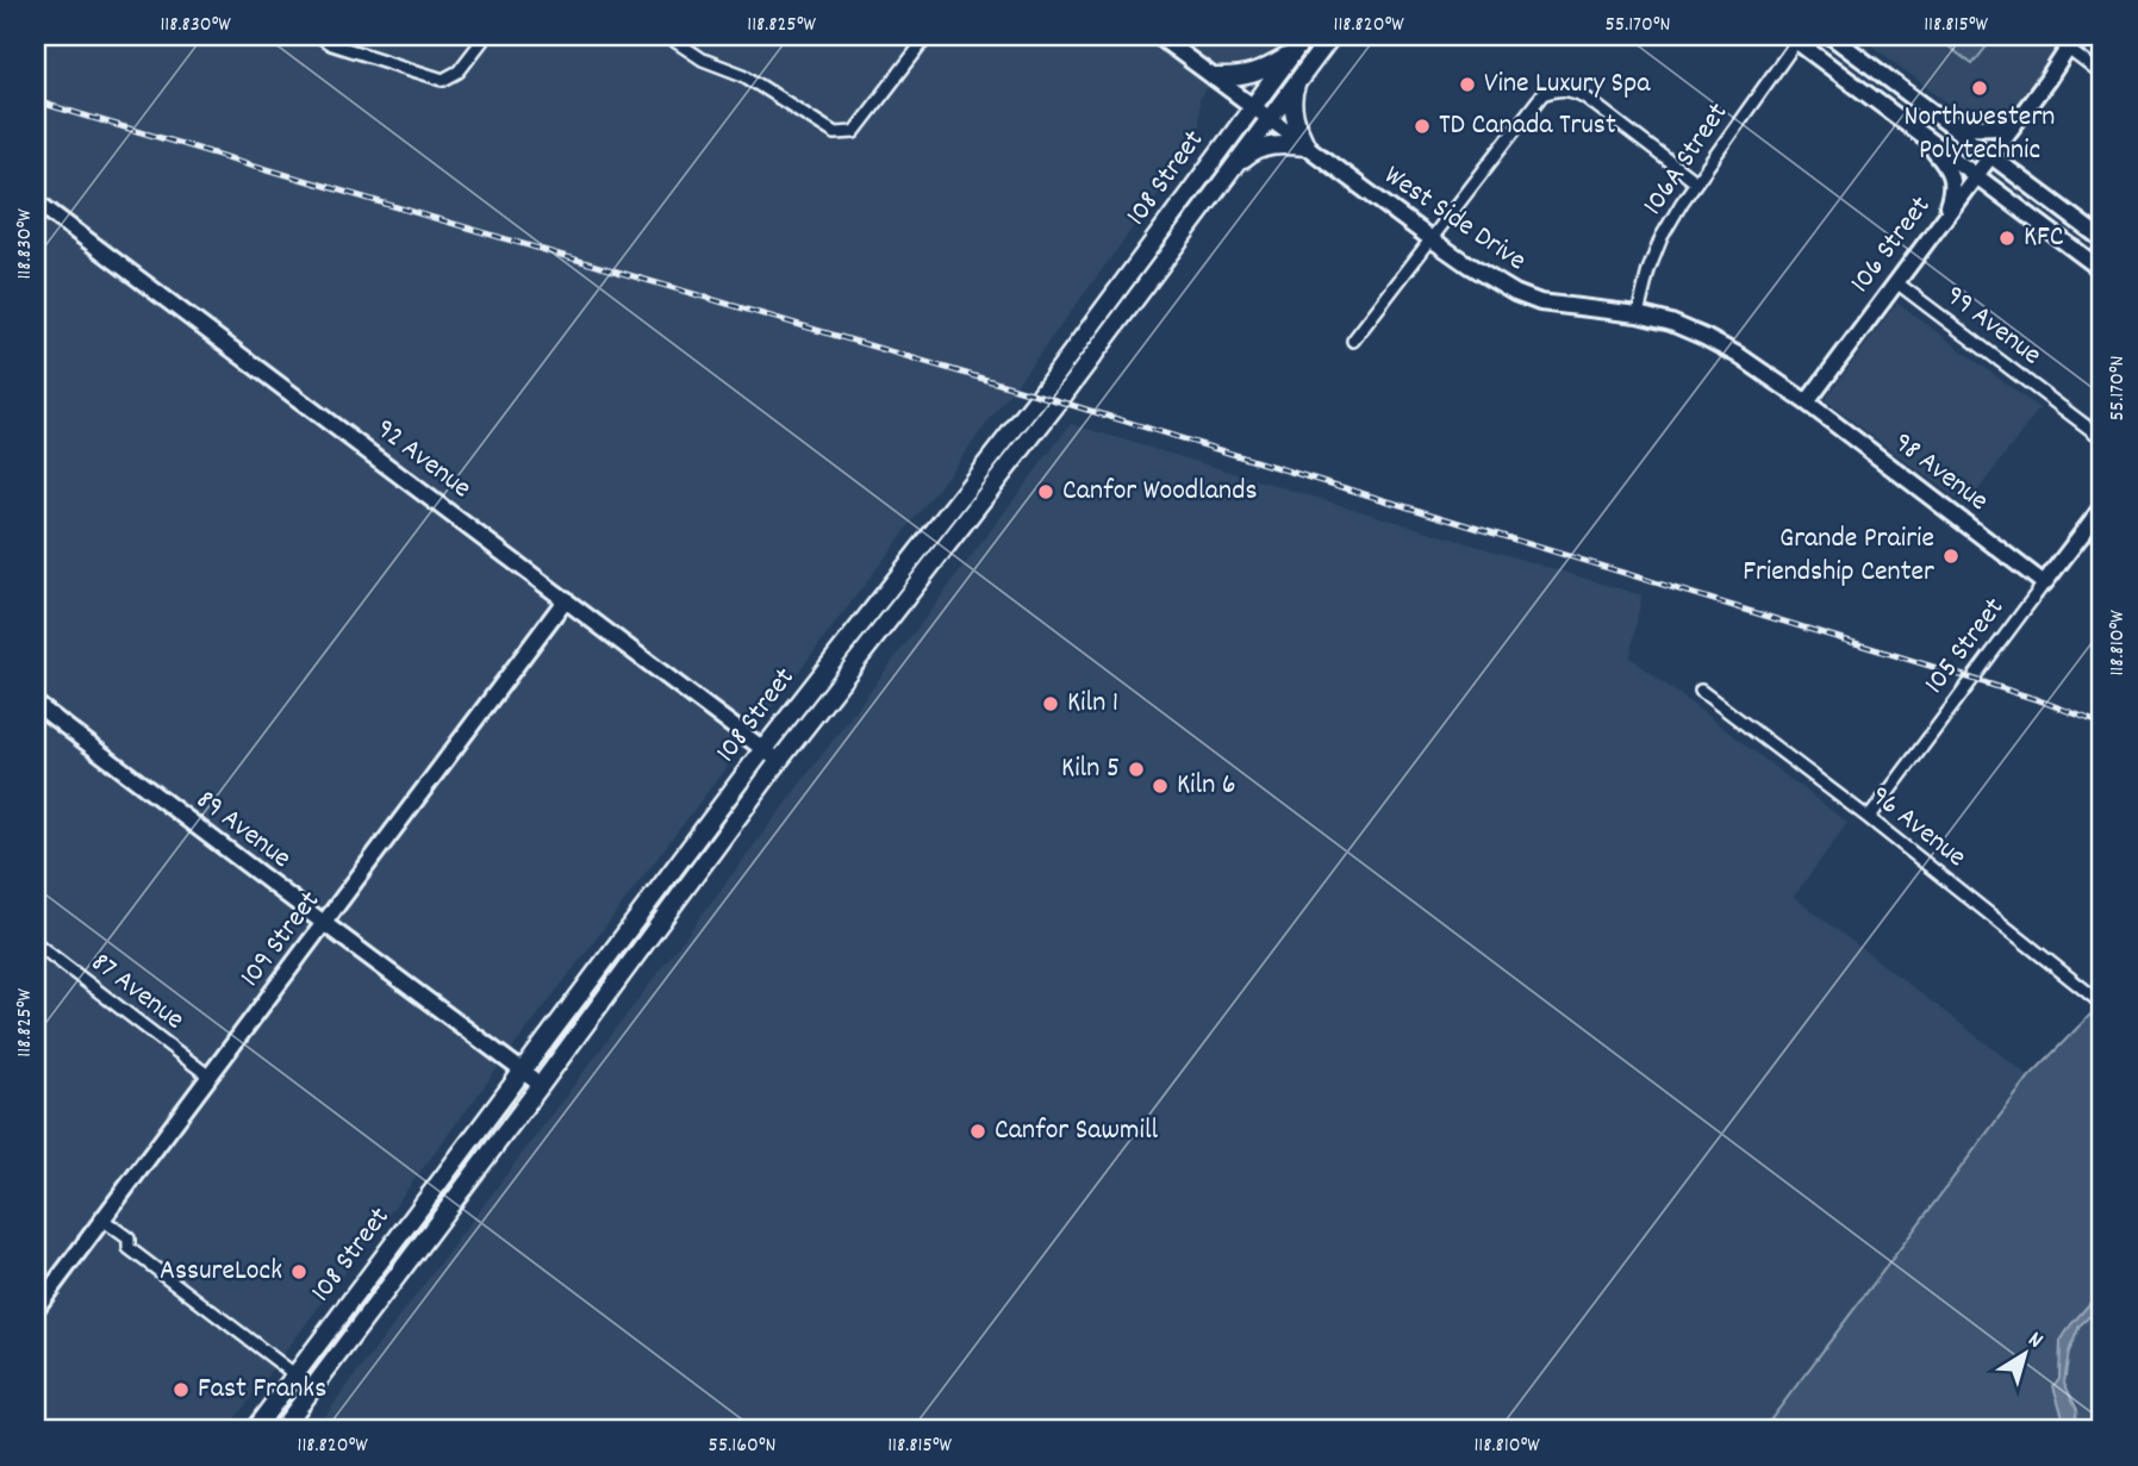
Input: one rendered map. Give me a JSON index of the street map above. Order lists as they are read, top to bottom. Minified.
{"streets":{"main road":["108 Street"],"street":["106A Street","West Side Drive","106 Street","99 Avenue","92 Avenue","98 Avenue","105 Street","96 Avenue","89 Avenue","109 Street","87 Avenue"]},"crossings":[["106A Street","West Side Drive"],["108 Street","West Side Drive"],["108 Street","92 Avenue"],["108 Street","89 Avenue"],["West Side Drive","106 Street"],["West Side Drive","98 Avenue"],["106 Street","99 Avenue"],["106 Street","98 Avenue"],["92 Avenue","109 Street"],["98 Avenue","105 Street"],["105 Street","96 Avenue"],["89 Avenue","109 Street"],["109 Street","87 Avenue"]],"places":["Vine Luxury Spa","Northwestern Polytechnic","TD Canada Trust","KFC","Canfor Woodlands","Grande Prairie Friendship Center","Kiln 1","Kiln 5","Kiln 6","Canfor Sawmill","AssureLock","Fast Franks"],"north":"top right","coordinates":["118.830°W","118.825°W","118.820°W","55.170°N","118.815°W","118.810°W","55.160°N"]}
